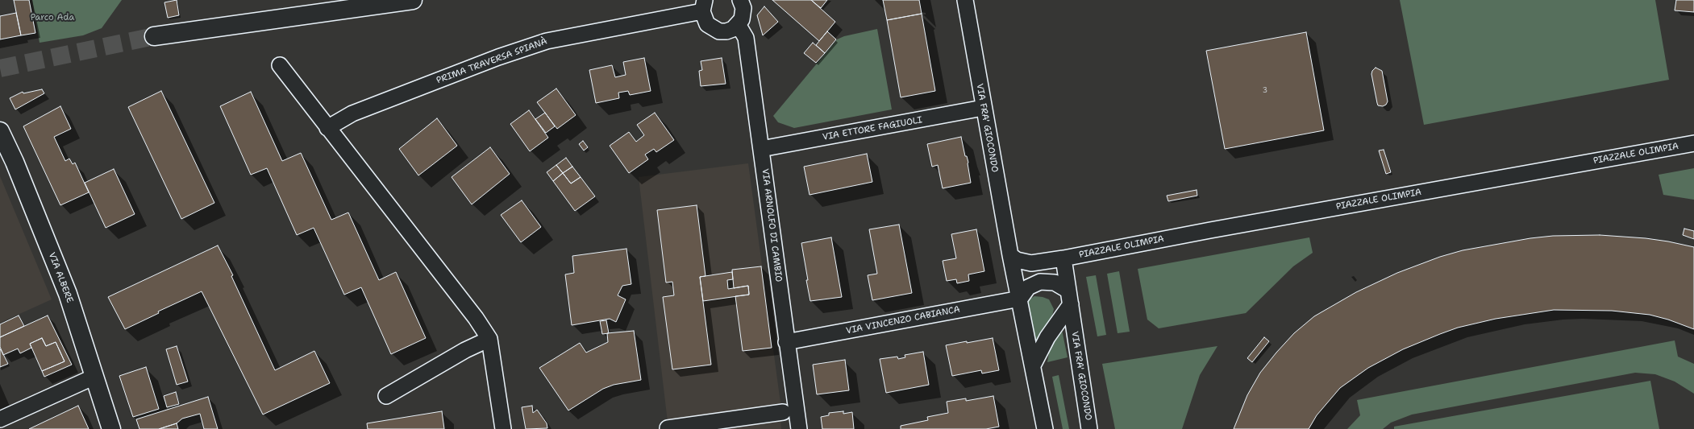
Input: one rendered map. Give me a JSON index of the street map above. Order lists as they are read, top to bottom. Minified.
{"streets":{"main road":["VIA ALBERE"],"street":["PRIMA TRAVERSA SPIANÀ","VIA FRA' GIOCONDO","VIA ETTORE FAGIUOLI","PIAZZALE OLIMPIA","VIA ARNOLFO DI CAMBIO","VIA VINCENZO CABIANCA"]},"crossings":[["VIA FRA' GIOCONDO","VIA ETTORE FAGIUOLI"],["VIA FRA' GIOCONDO","PIAZZALE OLIMPIA"],["VIA FRA' GIOCONDO","VIA VINCENZO CABIANCA"],["VIA ETTORE FAGIUOLI","VIA ARNOLFO DI CAMBIO"],["VIA ARNOLFO DI CAMBIO","VIA VINCENZO CABIANCA"]],"parks":["Parco Ada"],"house_numbers":["3"]}
